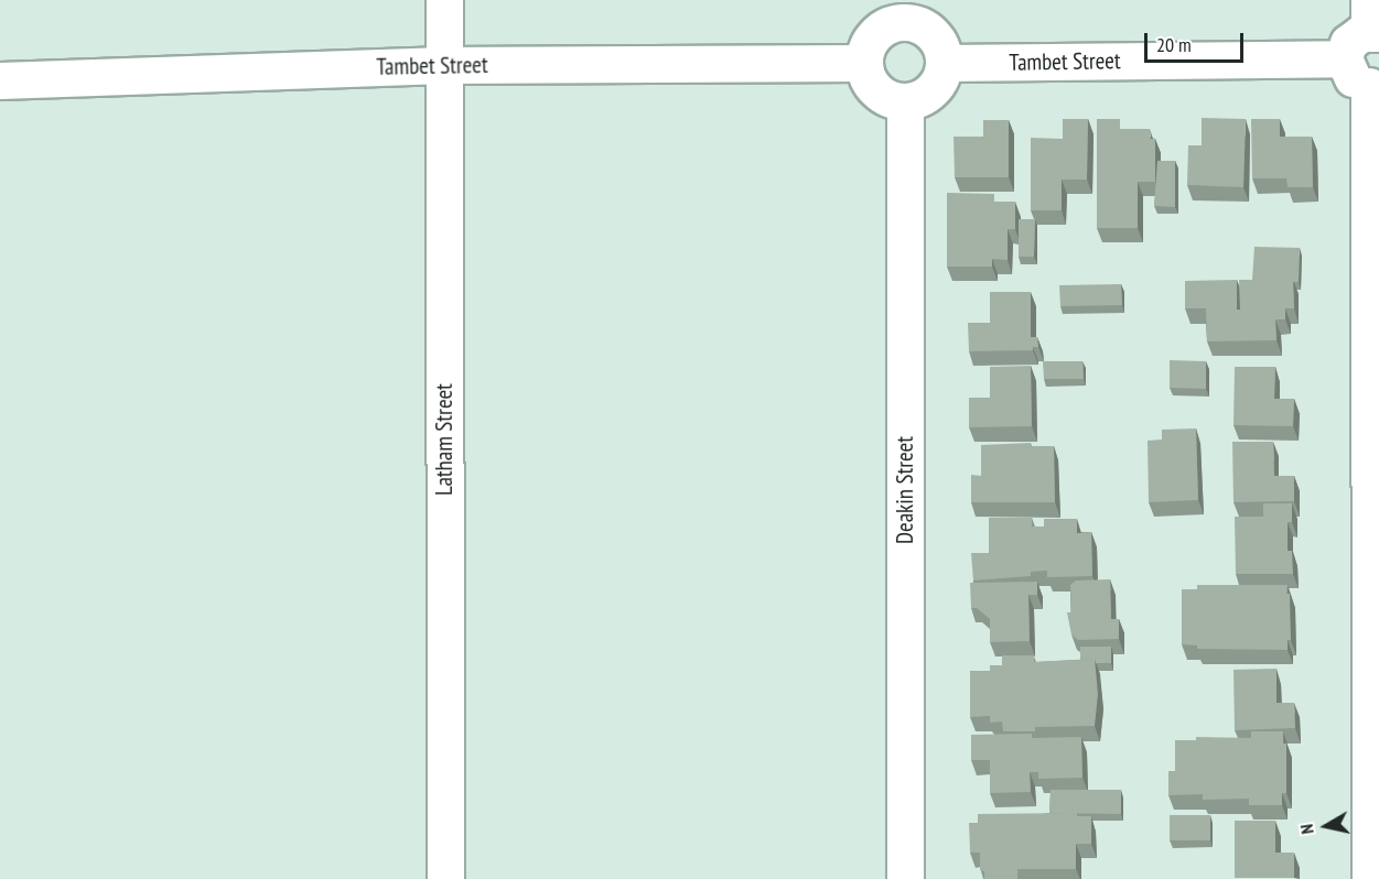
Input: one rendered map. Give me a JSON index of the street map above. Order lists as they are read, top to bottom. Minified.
{"streets":{"street":["Tambet Street","Latham Street","Deakin Street"]},"crossings":[["Tambet Street","Latham Street"],["Tambet Street","Deakin Street"]],"scale_bar":"20 m","north":"left"}
